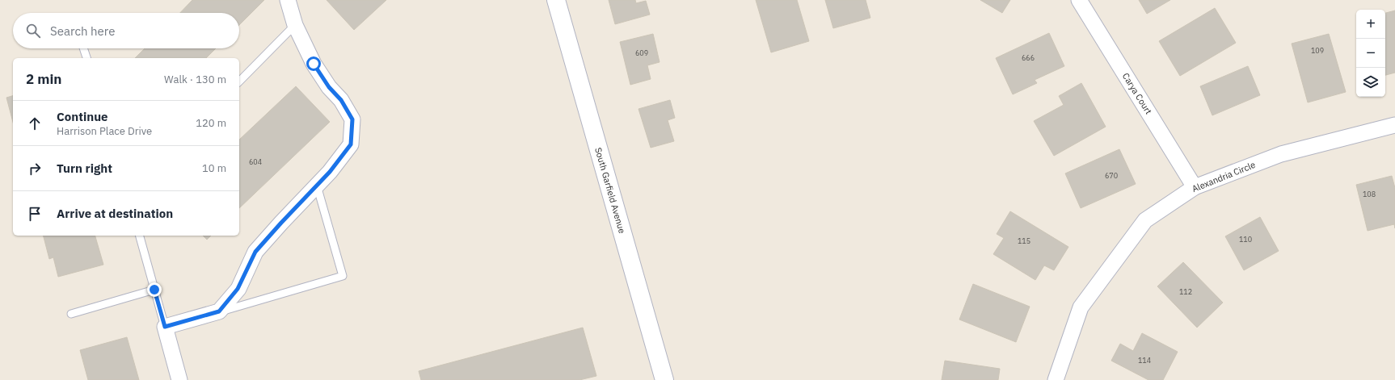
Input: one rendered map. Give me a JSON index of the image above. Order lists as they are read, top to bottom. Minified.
{"streets":{"street":["Carya Court","Alexandria Circle","South Garfield Avenue"]},"crossings":[["Carya Court","Alexandria Circle"]],"house_numbers":["109","609","666","604","670","108","110","115","112","114"],"page":{"map_buttons":["+","−"],"search":"Search here","heading":["2 min","Walk · 130 m"],"list":[["Continue","Harrison Place Drive","120 m"],["Turn right","10 m"],"Arrive at destination"]}}
